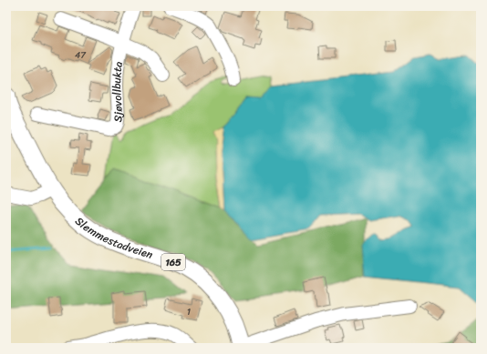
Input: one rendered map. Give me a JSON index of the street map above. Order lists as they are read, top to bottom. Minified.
{"streets":{"main road":["Slemmestadveien","165"],"street":["Sjøvollbukta"]},"house_numbers":["47","1"]}
